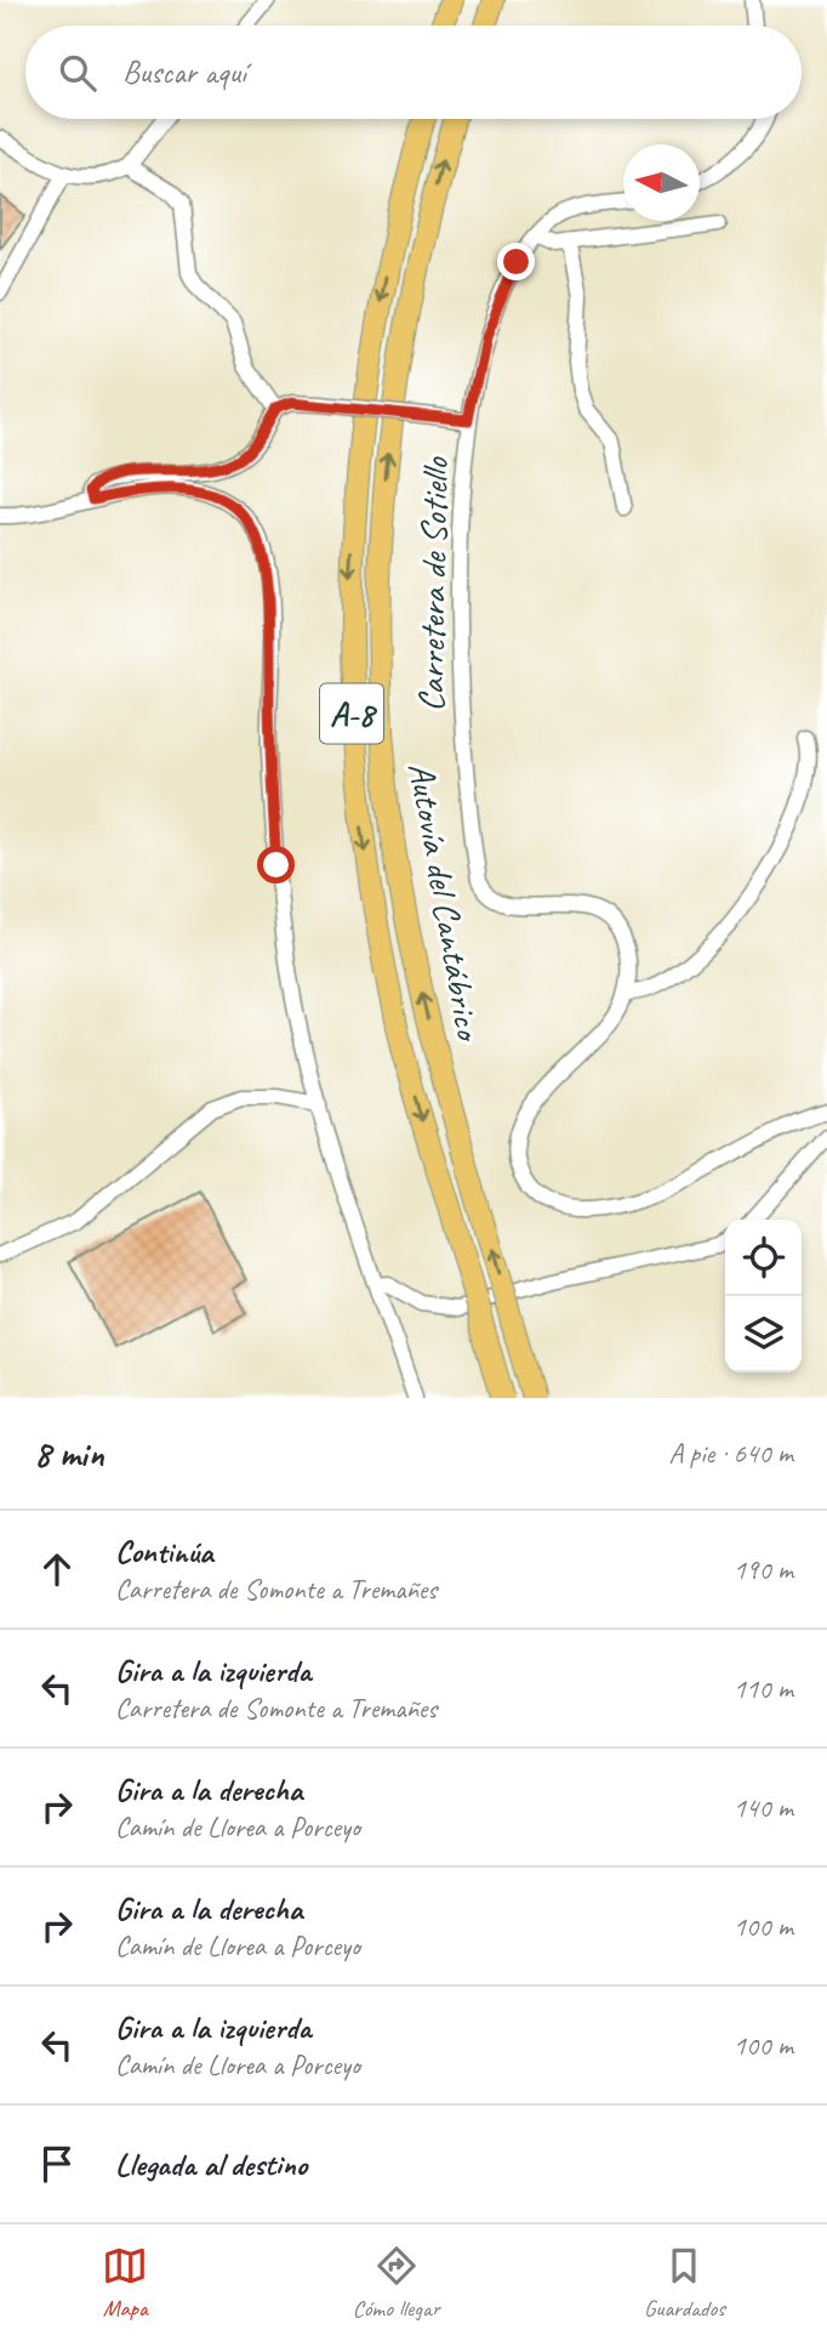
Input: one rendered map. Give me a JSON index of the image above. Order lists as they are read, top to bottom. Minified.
{"streets":{"highway":["A-8","Autovía del Cantábrico"],"street":["Carretera de Sotiello"]},"north":"left","page":{"search":"Buscar aquí","heading":["8 min","A pie · 640 m"],"list":[["Continúa","Carretera de Somonte a Tremañes","190 m"],["Gira a la izquierda","Carretera de Somonte a Tremañes","110 m"],["Gira a la derecha","Camín de Llorea a Porceyo","140 m"],["Gira a la derecha","Camín de Llorea a Porceyo","100 m"],["Gira a la izquierda","Camín de Llorea a Porceyo","100 m"],"Llegada al destino"],"nav":["Mapa","Cómo llegar","Guardados"]}}
